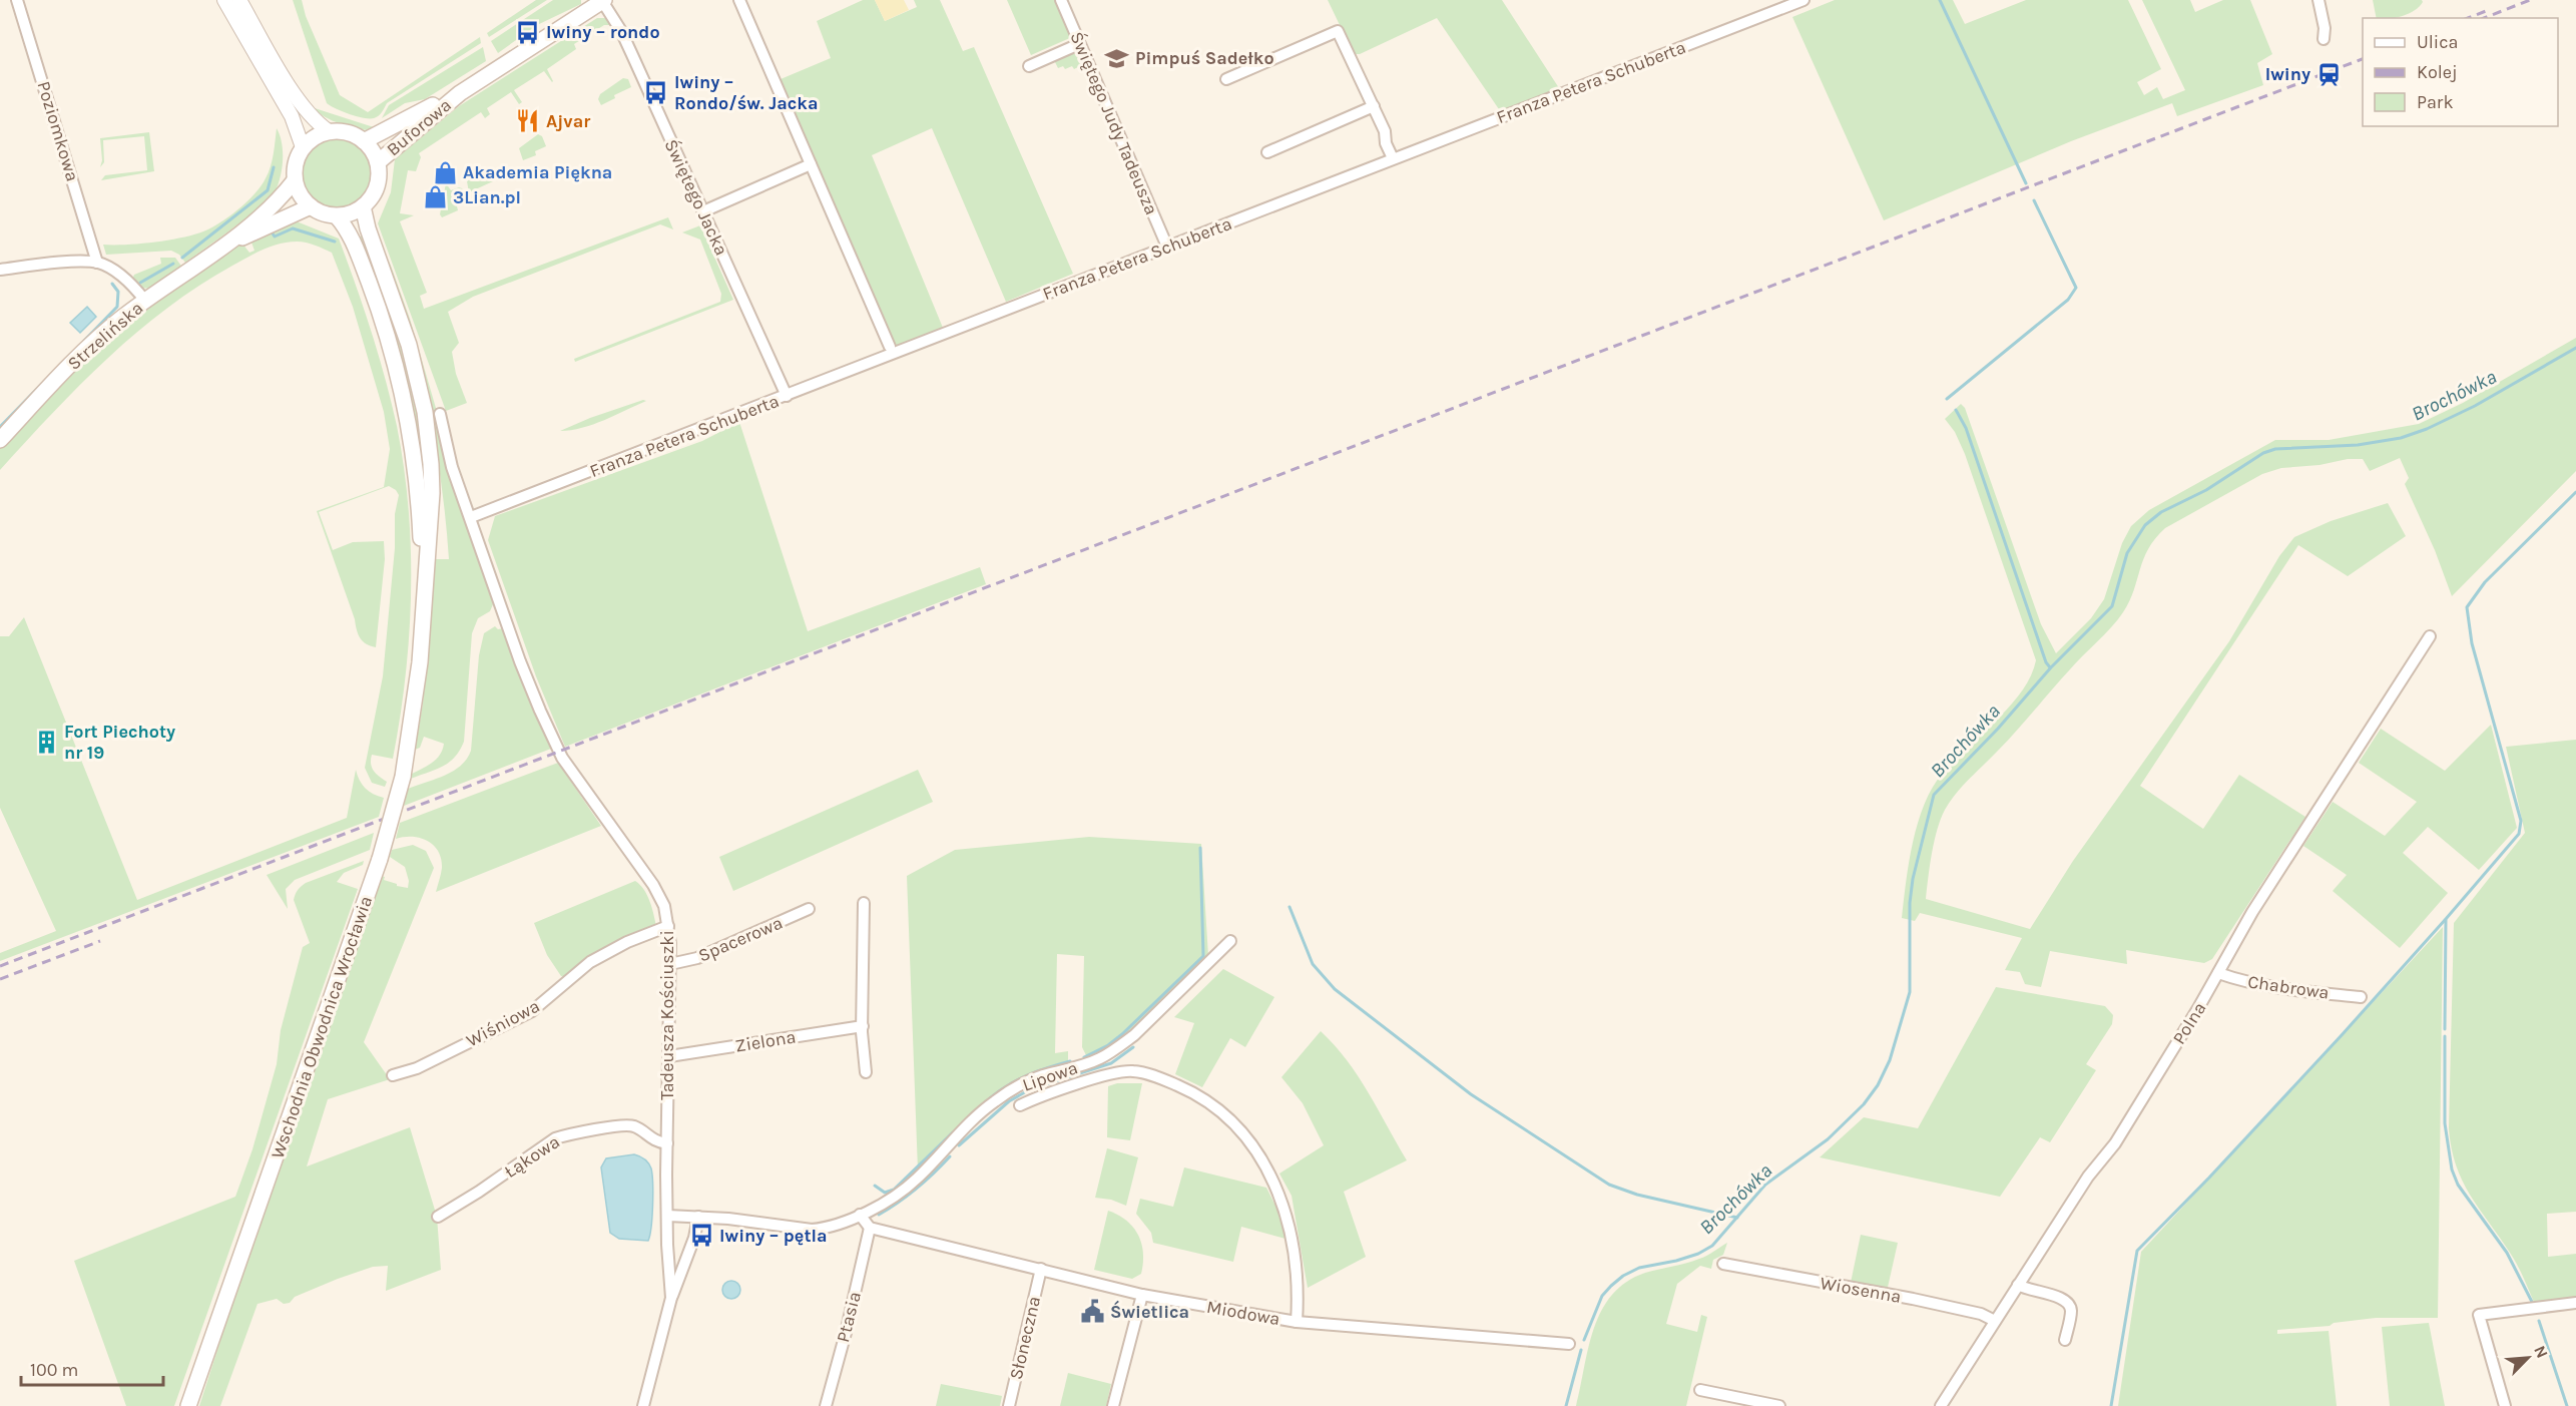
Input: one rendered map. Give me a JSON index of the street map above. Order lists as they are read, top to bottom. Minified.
{"streets":{"main road":["Buforowa","Strzelińska","Wschodnia Obwodnica Wrocławia"],"street":["Franza Petera Schuberta","Świętego Judy Tadeusza","Poziomkowa","Świętego Jacka","Spacerowa","Chabrowa","Tadeusza Kościuszki","Wiśniowa","Polna","Zielona","Lipowa","Łąkowa","Wiosenna","Miodowa","Ptasia","Słoneczna"]},"crossings":[["Franza Petera Schuberta","Świętego Judy Tadeusza"],["Franza Petera Schuberta","Świętego Jacka"],["Franza Petera Schuberta","Tadeusza Kościuszki"],["Buforowa","Świętego Jacka"],["Buforowa","Strzelińska"],["Buforowa","Wschodnia Obwodnica Wrocławia"],["Strzelińska","Wschodnia Obwodnica Wrocławia"],["Spacerowa","Tadeusza Kościuszki"],["Chabrowa","Polna"],["Tadeusza Kościuszki","Wiśniowa"],["Tadeusza Kościuszki","Zielona"],["Tadeusza Kościuszki","Łąkowa"],["Polna","Wiosenna"],["Miodowa","Ptasia"],["Miodowa","Słoneczna"]],"water":["Brochówka"],"places":{"bus stop":["Iwiny – rondo","Iwiny – Rondo/św. Jacka","Iwiny – pętla"],"school or university":["Pimpuś Sadełko"],"station":["Iwiny"],"restaurant":["Ajvar"],"shop":["Akademia Piękna","3Lian.pl"],"building":["Fort Piechoty nr 19"],"public building":["Świetlica"]},"legend":["Ulica","Kolej","Park"],"scale_bar":"100 m","north":"top right"}
